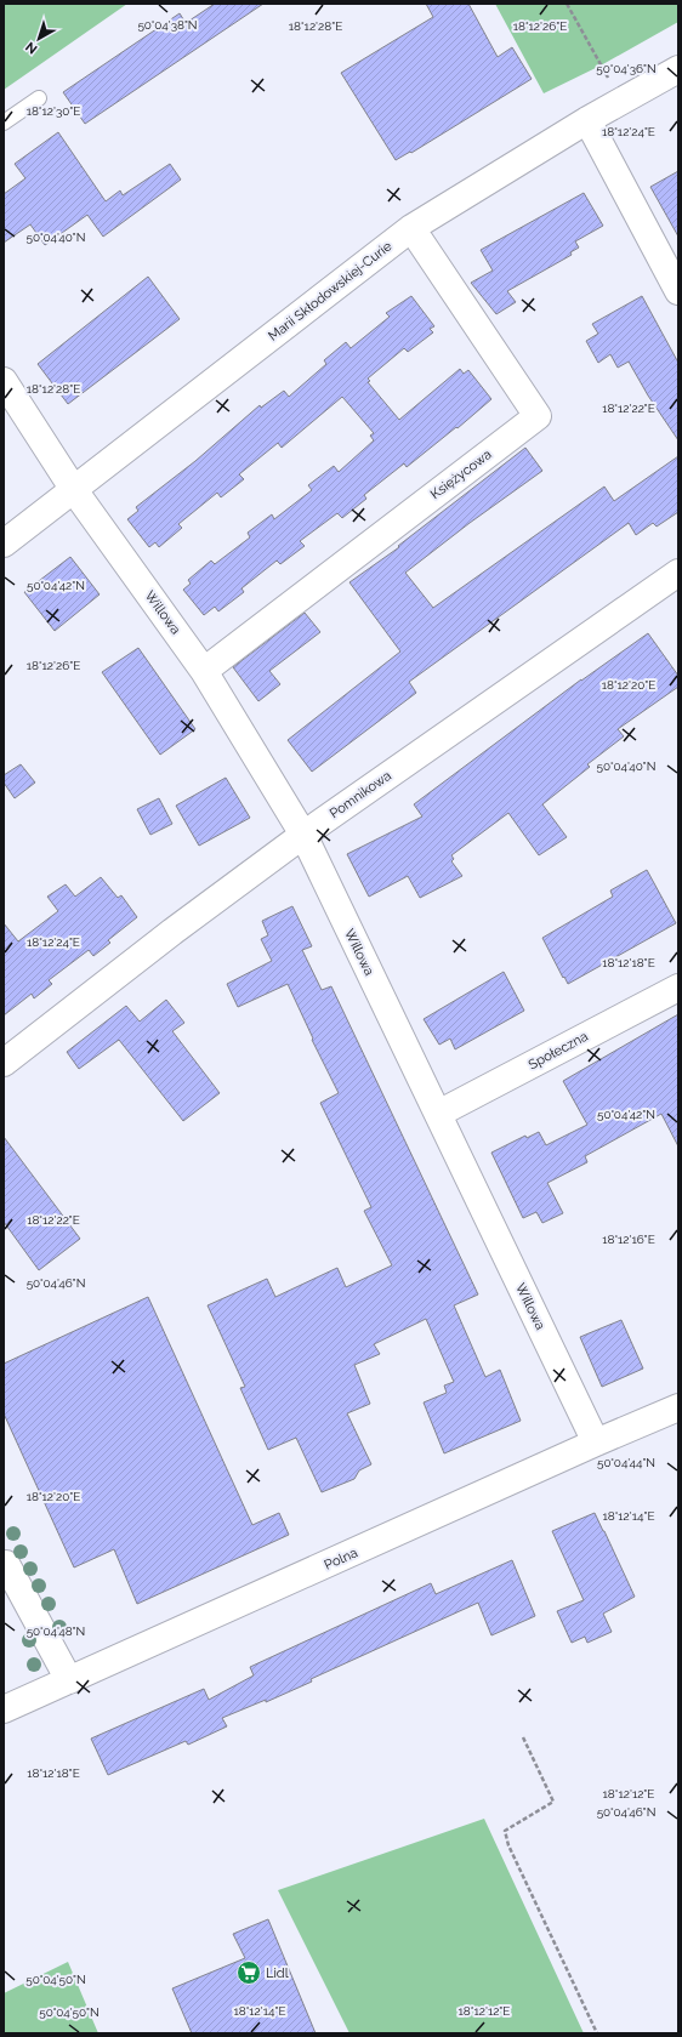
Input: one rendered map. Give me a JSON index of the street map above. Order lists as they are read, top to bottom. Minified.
{"streets":{"street":["Marii Skłodowskiej-Curie","Księżycowa","Willowa","Pomnikowa","Społeczna","Polna"]},"crossings":[["Marii Skłodowskiej-Curie","Księżycowa"],["Marii Skłodowskiej-Curie","Willowa"],["Księżycowa","Willowa"],["Willowa","Pomnikowa"],["Willowa","Społeczna"],["Willowa","Polna"]],"places":{"supermarket":["Lidl"]},"north":"bottom left","coordinates":["50°04'38\"N","18°12'28\"E","18°12'26\"E","50°04'36\"N","18°12'30\"E","18°12'24\"E","50°04'40\"N","18°12'22\"E","50°04'42\"N","18°12'20\"E","18°12'18\"E","18°12'16\"E","50°04'46\"N","50°04'44\"N","18°12'14\"E","50°04'48\"N","18°12'12\"E","50°04'50\"N"]}
